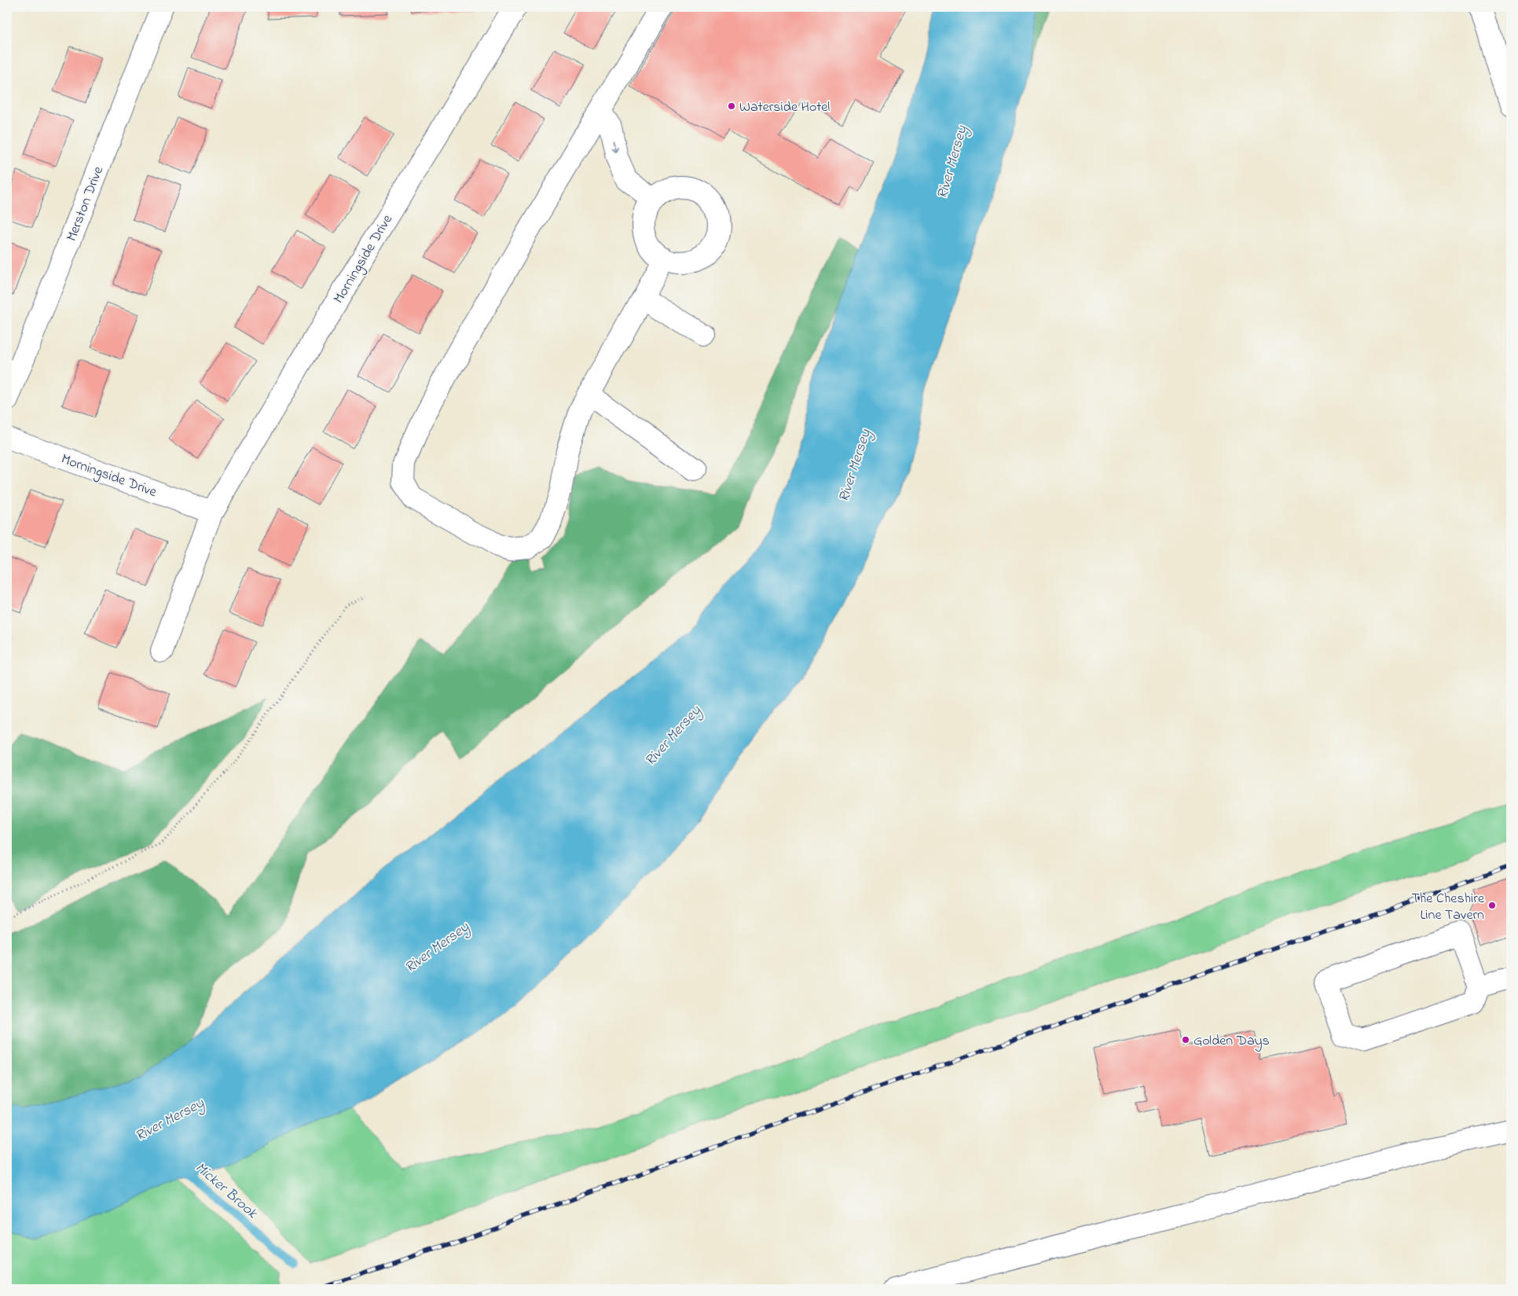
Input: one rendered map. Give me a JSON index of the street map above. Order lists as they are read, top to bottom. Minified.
{"streets":{"street":["Merston Drive","Morningside Drive"]},"water":["River Mersey","Micker Brook"],"places":["Waterside Hotel","The Cheshire Line Tavern","Golden Days"]}
